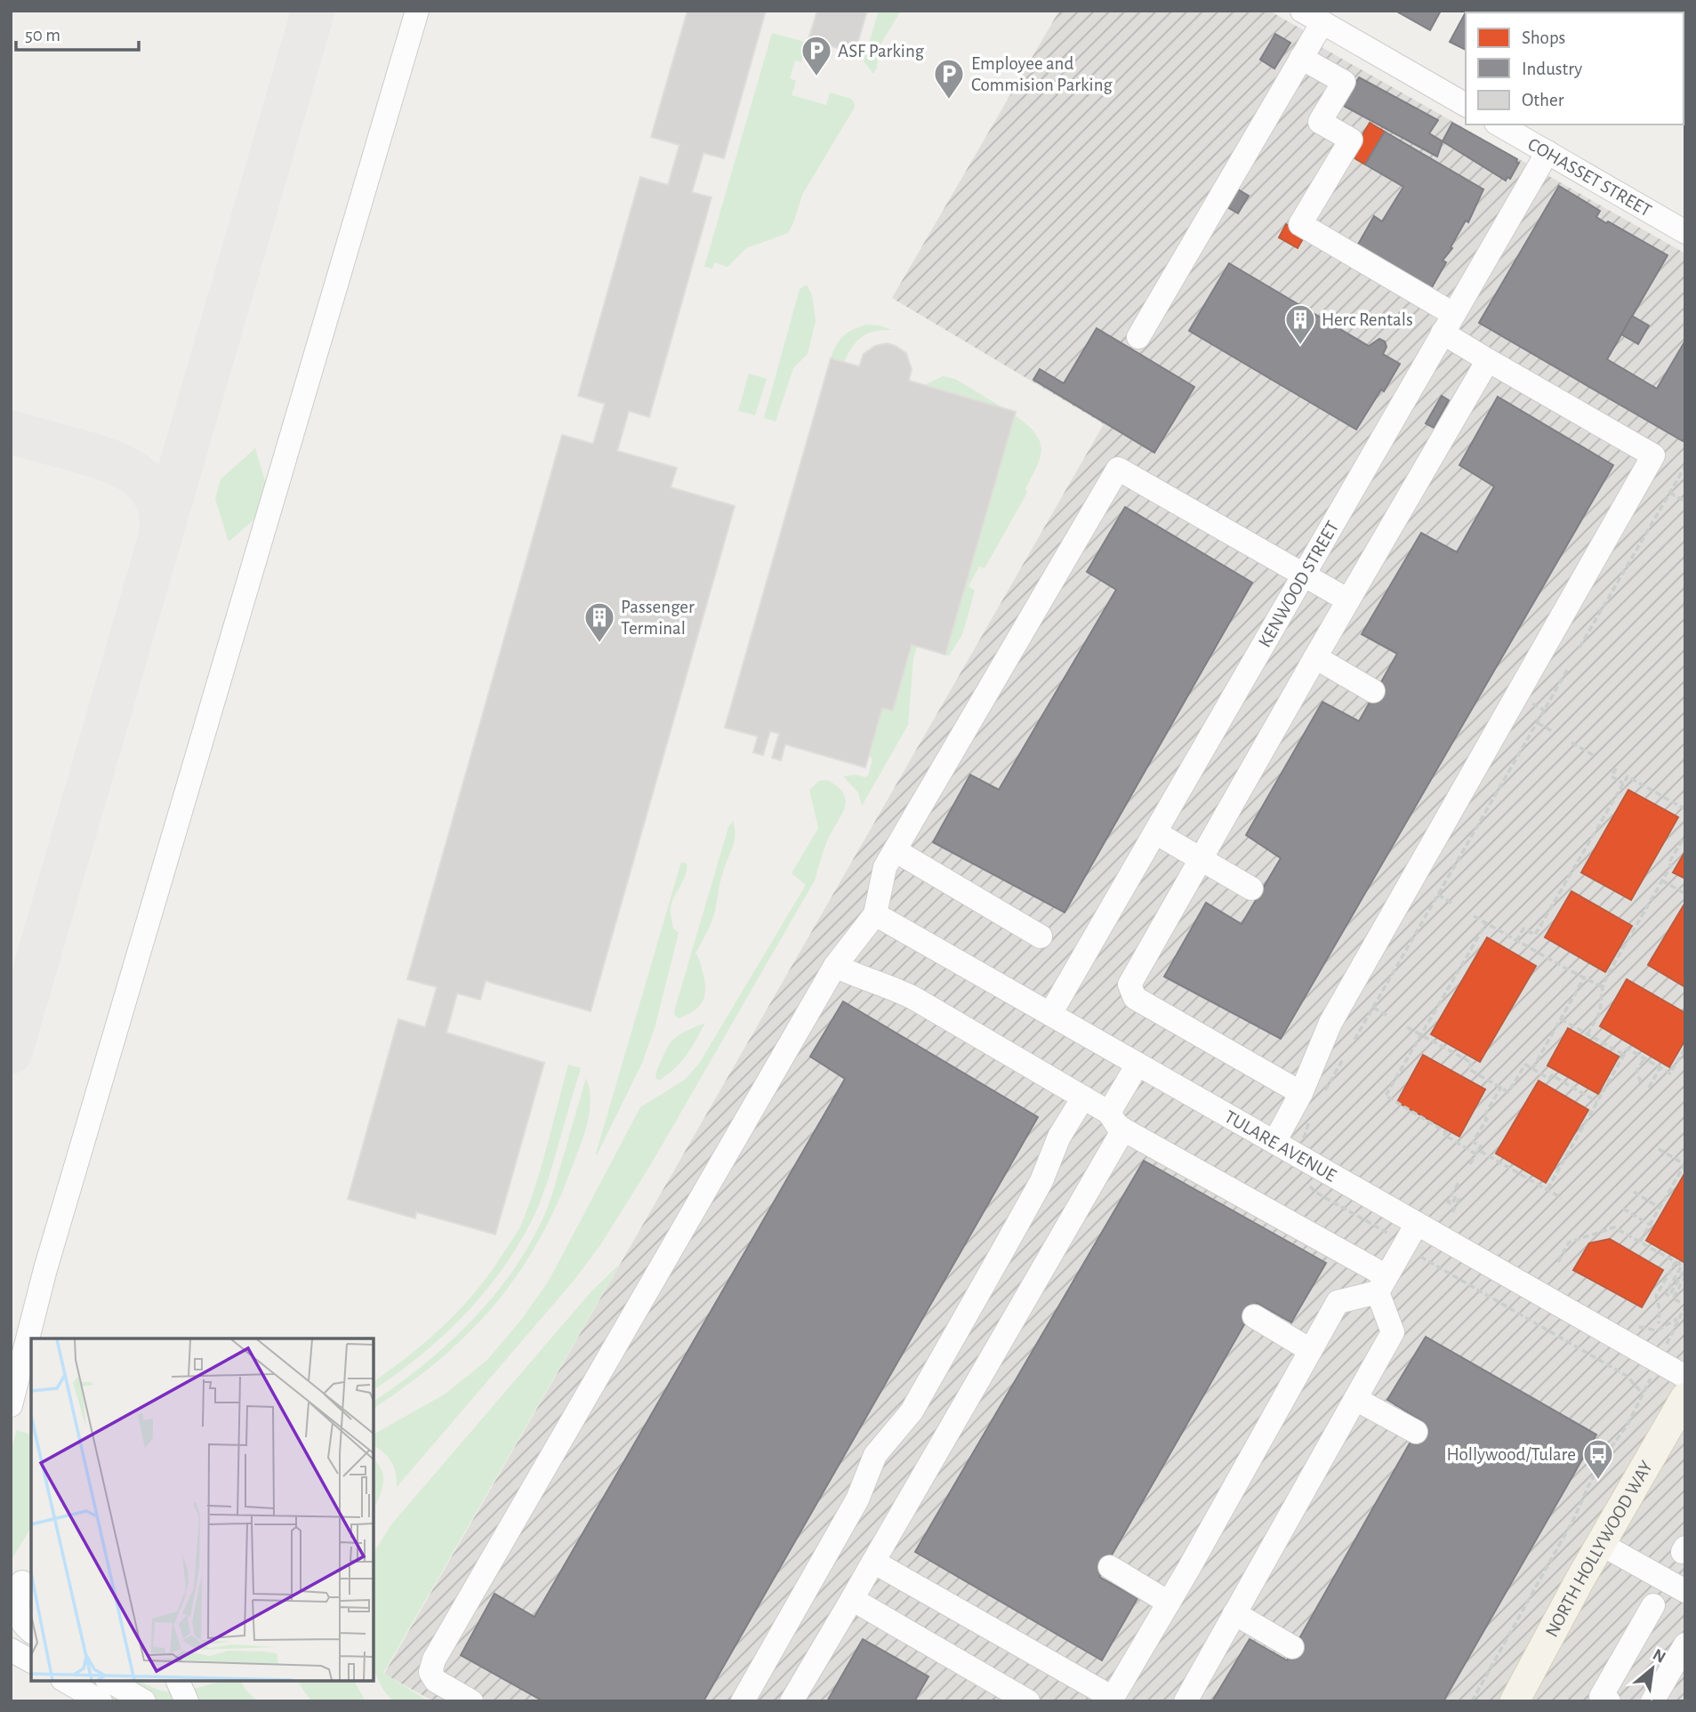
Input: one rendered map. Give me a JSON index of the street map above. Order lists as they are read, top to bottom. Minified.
{"streets":{"main road":["NORTH HOLLYWOOD WAY"],"street":["COHASSET STREET","KENWOOD STREET","TULARE AVENUE"]},"crossings":[["COHASSET STREET","KENWOOD STREET"],["KENWOOD STREET","TULARE AVENUE"]],"places":{"parking":["ASF Parking","Employee and Commision Parking"],"building":["Herc Rentals","Passenger Terminal"],"bus stop":["Hollywood/Tulare"]},"legend":["Shops","Industry","Other"],"scale_bar":"50 m","north":"top right"}
